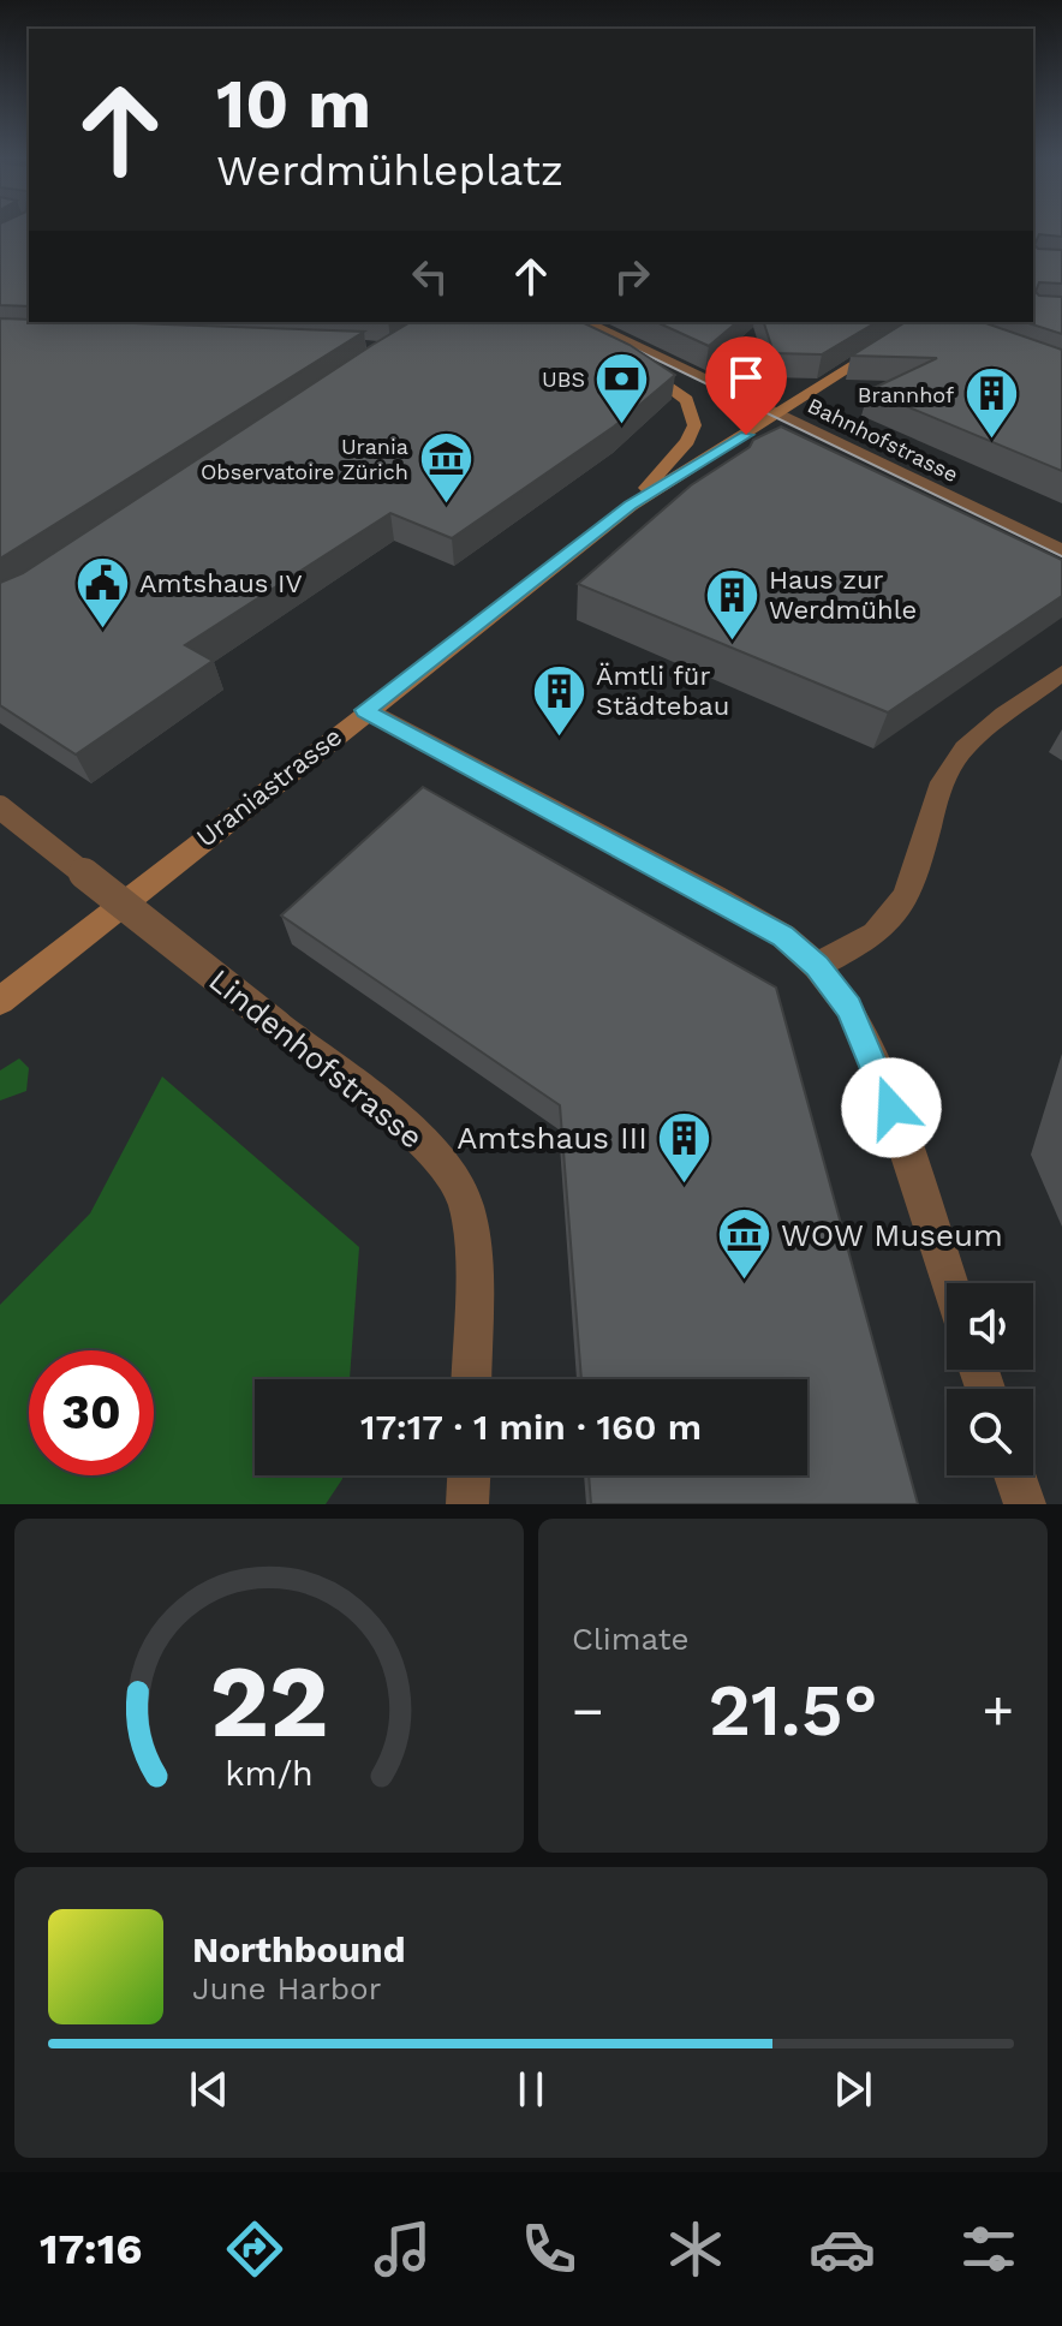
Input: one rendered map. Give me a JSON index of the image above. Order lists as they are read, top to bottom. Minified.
{"streets":{"street":["Bahnhofstrasse","Uraniastrasse","Lindenhofstrasse"]},"crossings":[["Bahnhofstrasse","Uraniastrasse"]],"places":{"bank":["UBS"],"building":["Brannhof","Haus zur Werdmühle","Ämtli für Städtebau","Amtshaus III"],"museum":["Urania Observatoire Zürich","WOW Museum"],"public building":["Amtshaus IV"]},"page":{"turn":["10 m","Werdmühleplatz"],"limit":"30","trip":"17:17 · 1 min · 160 m","tile":"Climate","heat":["−","21.5°","+"],"song":["Northbound","June Harbor"],"tabs":"17:16","gauge":["22","km/h"]}}
